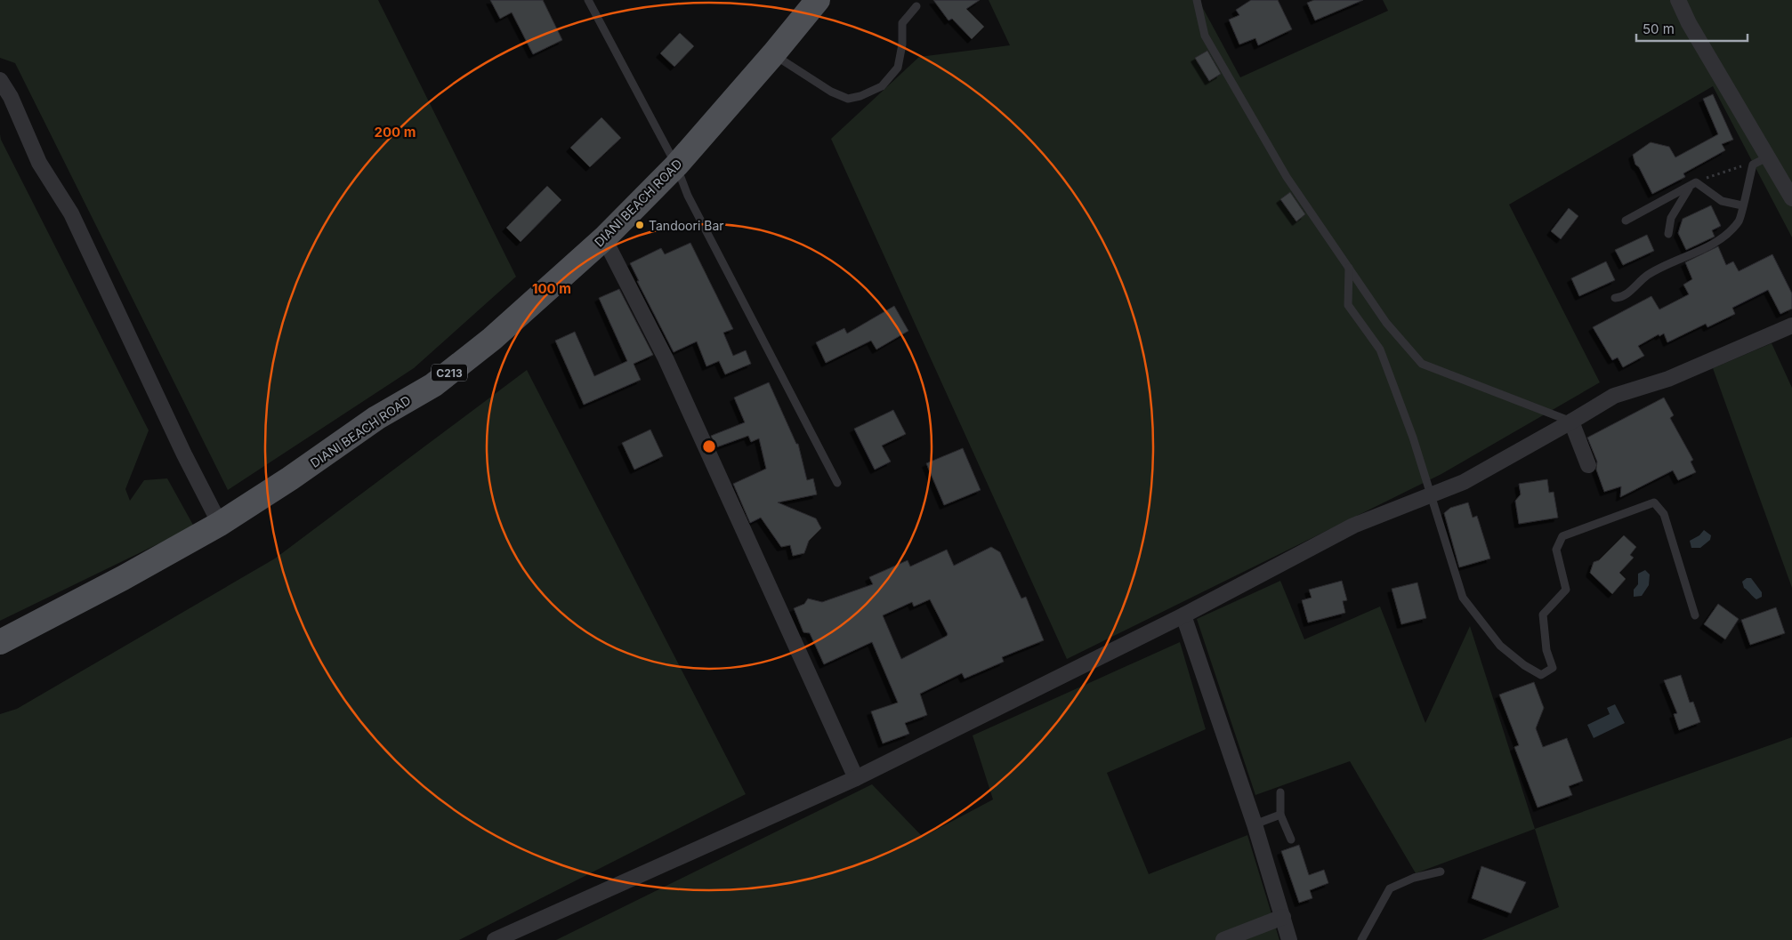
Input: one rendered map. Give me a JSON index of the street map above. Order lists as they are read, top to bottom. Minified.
{"streets":{"main road":["DIANI BEACH ROAD","C213"]},"places":["Tandoori Bar"],"scale_bar":"50 m","rings":["200 m","100 m"]}
